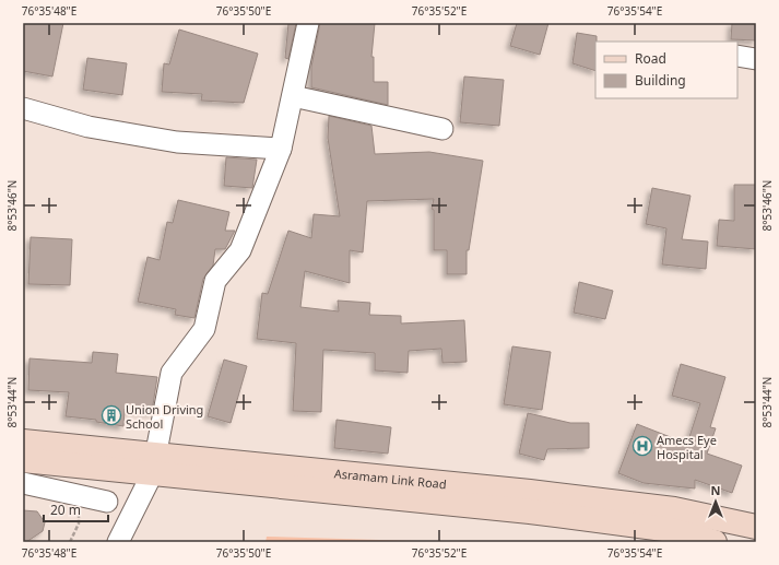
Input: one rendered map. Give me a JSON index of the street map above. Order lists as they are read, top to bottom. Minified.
{"streets":{"main road":["Asramam Link Road"]},"places":{"building":["Union Driving School"],"hospital":["Amecs Eye Hospital"]},"legend":["Road","Building"],"scale_bar":"20 m","north":"top","coordinates":["76°35'48\"E","76°35'50\"E","76°35'52\"E","76°35'54\"E","8°53'46\"N","8°53'44\"N"]}
